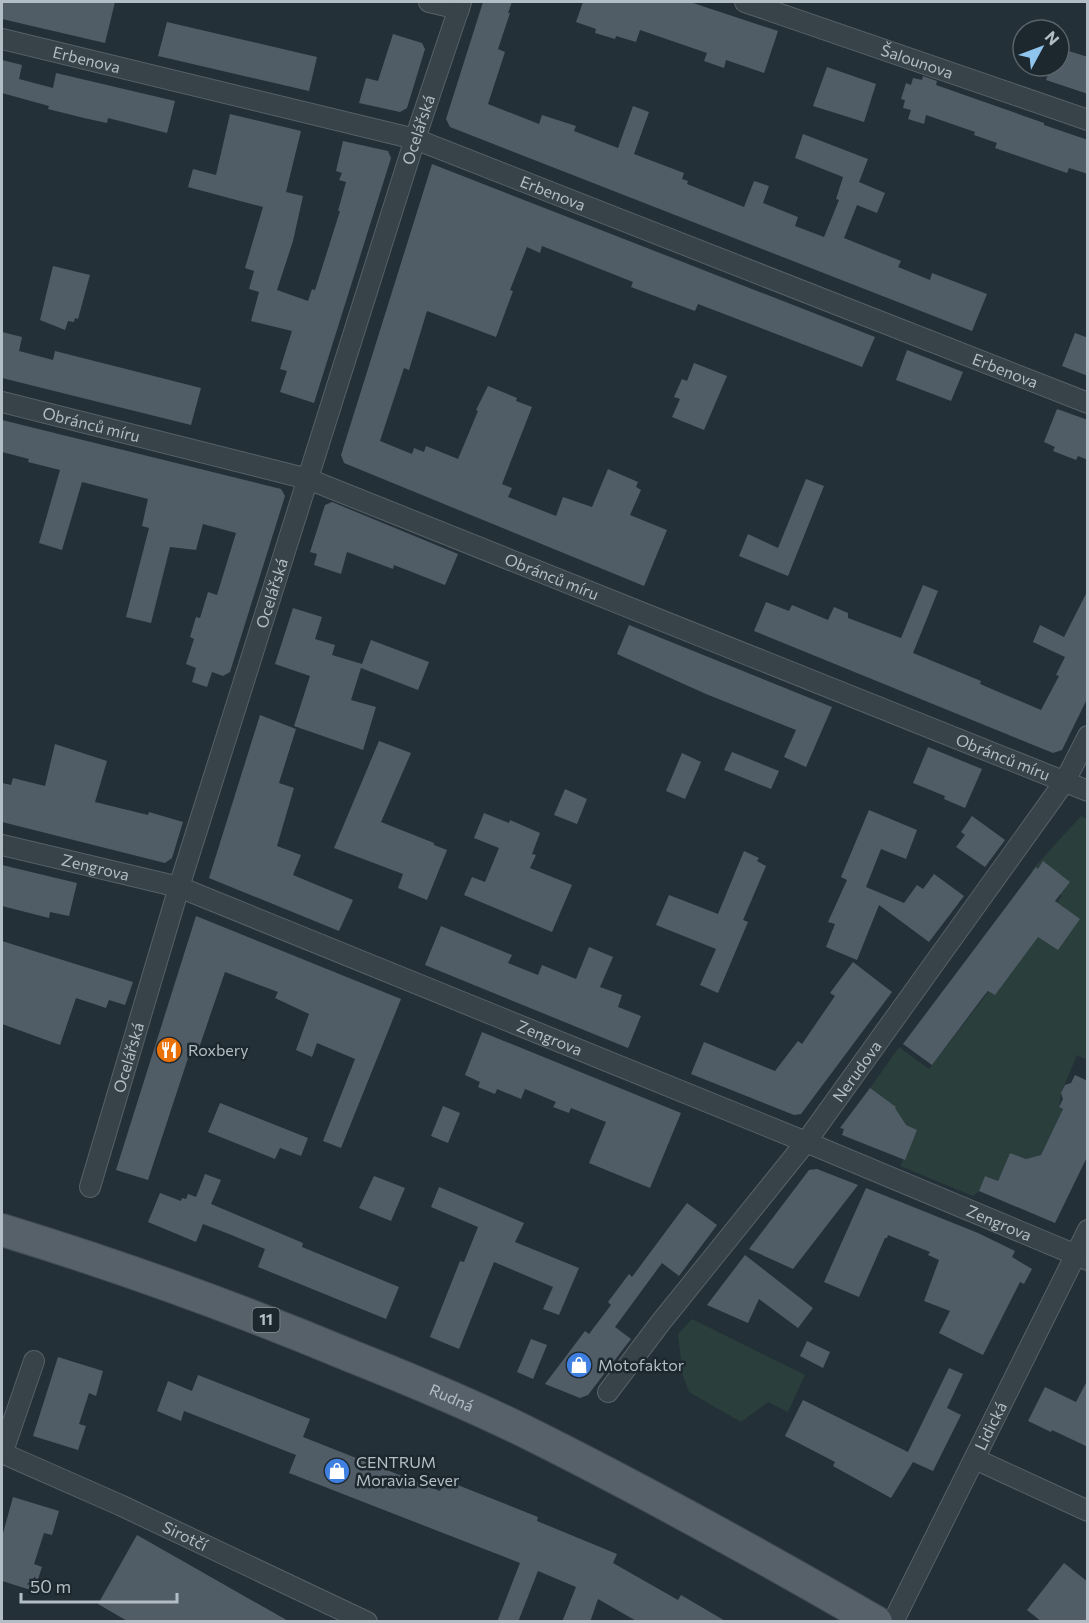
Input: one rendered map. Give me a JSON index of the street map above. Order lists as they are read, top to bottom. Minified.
{"streets":{"main road":["11","Rudná"],"street":["Erbenova","Šalounova","Ocelářská","Obránců míru","Zengrova","Nerudova","Lidická","Sirotčí"]},"crossings":[["Erbenova","Ocelářská"],["Ocelářská","Obránců míru"],["Ocelářská","Zengrova"],["Obránců míru","Nerudova"],["Zengrova","Nerudova"],["Zengrova","Lidická"]],"places":{"restaurant":["Roxbery"],"shop":["Motofaktor","CENTRUM Moravia Sever"]},"scale_bar":"50 m","north":"top right"}
